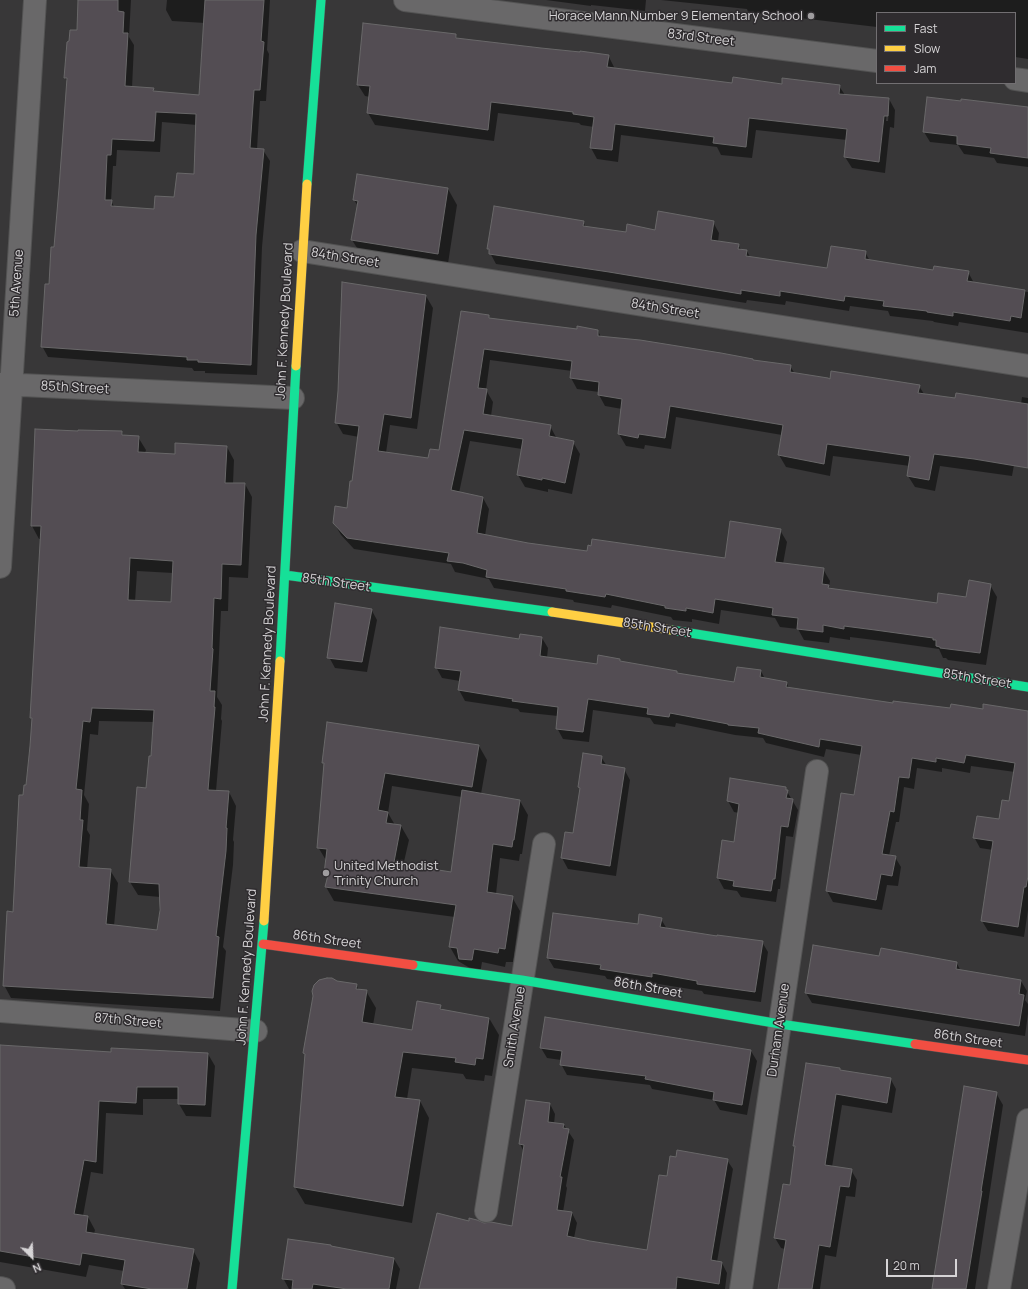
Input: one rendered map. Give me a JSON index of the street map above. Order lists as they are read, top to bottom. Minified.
{"streets":{"street":["83rd Street","84th Street","5th Avenue","John F. Kennedy Boulevard","85th Street","86th Street","87th Street","Smith Avenue","Durham Avenue"]},"crossings":[["84th Street","John F. Kennedy Boulevard"],["5th Avenue","85th Street"],["John F. Kennedy Boulevard","85th Street"],["John F. Kennedy Boulevard","86th Street"],["John F. Kennedy Boulevard","87th Street"],["86th Street","Smith Avenue"],["86th Street","Durham Avenue"]],"places":["Horace Mann Number 9 Elementary School","United Methodist Trinity Church"],"legend":["Fast","Slow","Jam"],"scale_bar":"20 m","north":"bottom right"}
